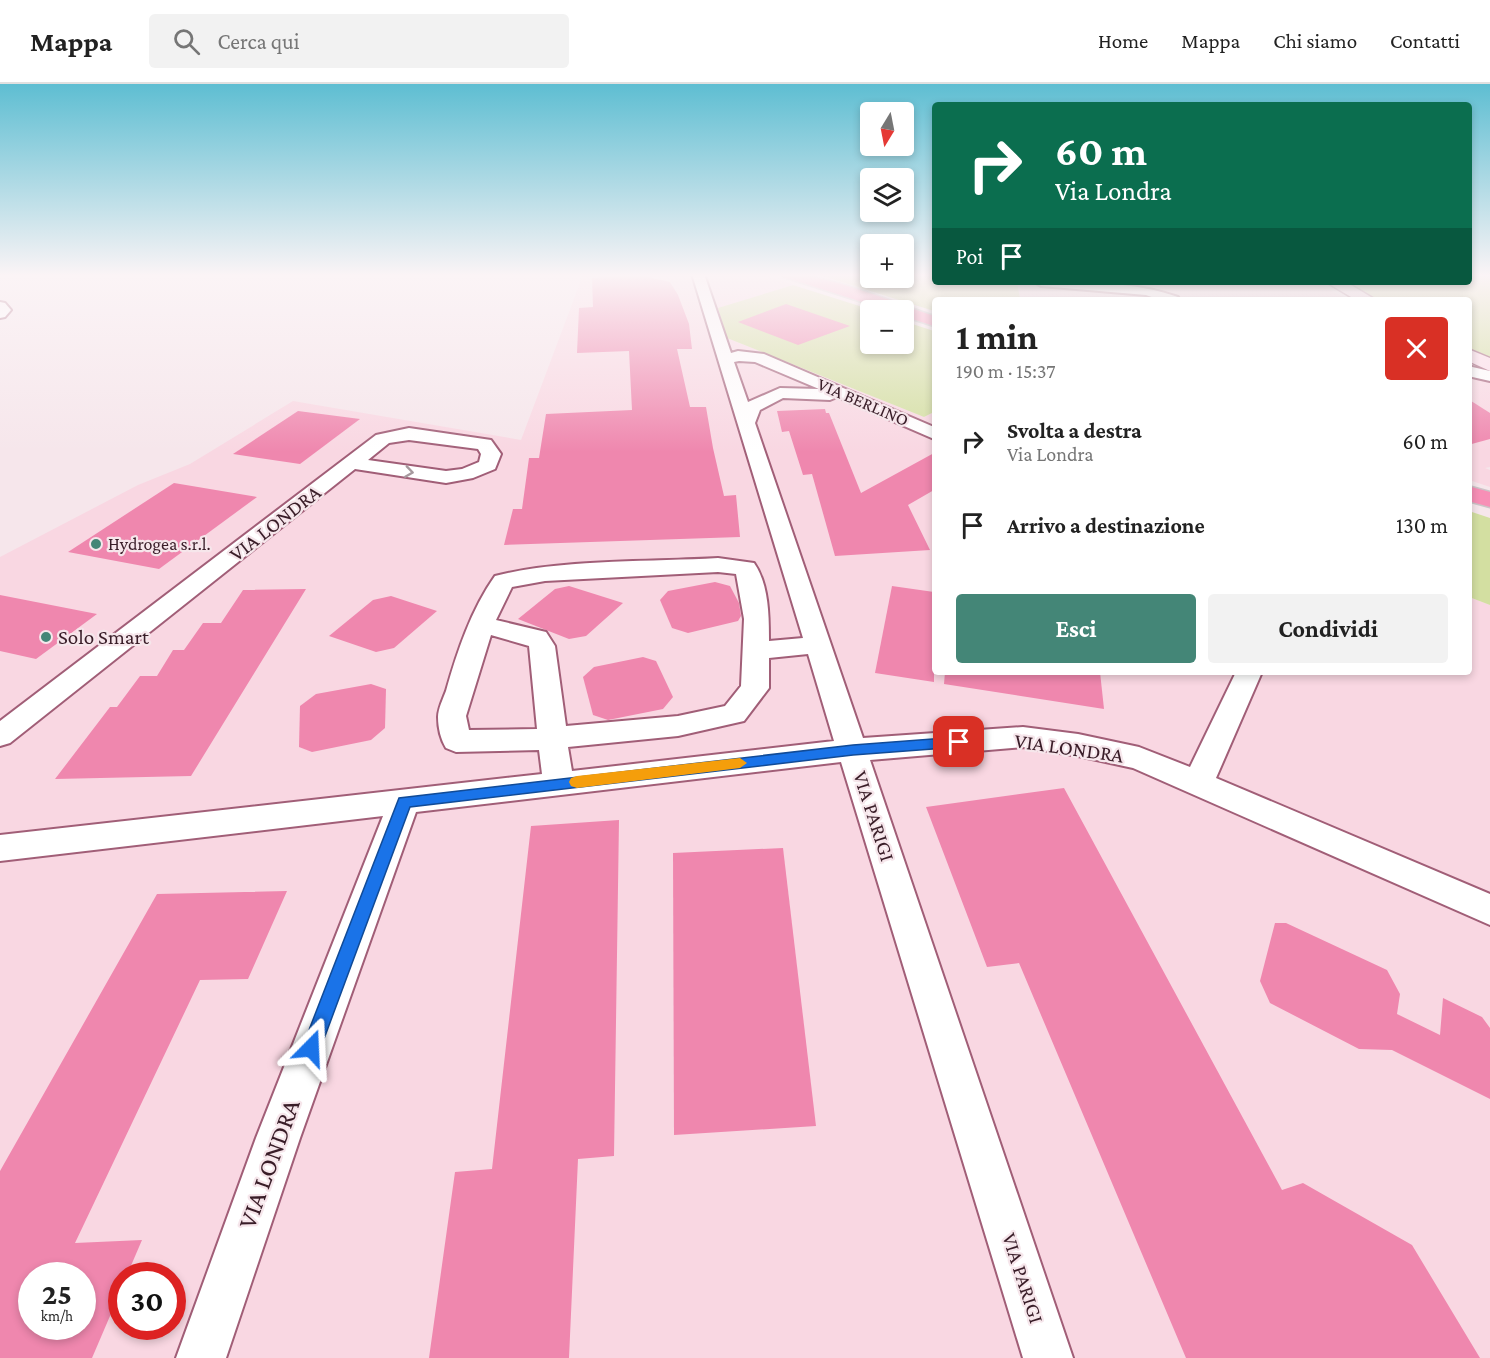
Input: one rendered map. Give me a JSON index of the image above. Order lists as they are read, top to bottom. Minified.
{"streets":{"street":["VIA BERLINO","VIA LONDRA","VIA PARIGI"]},"crossings":[["VIA BERLINO","VIA PARIGI"],["VIA LONDRA","VIA PARIGI"]],"places":["Hydrogea s.r.l.","Solo Smart"],"north":"bottom","page":{"header":"Mappa","search":"Cerca qui","nav":["Home","Mappa","Chi siamo","Contatti"],"map_buttons":["+","−"],"turn":["60 m","Via Londra"],"then":"Poi","heading":["1 min","190 m · 15:37"],"list":[{"name":"Svolta a destra","note":"Via Londra","value":"60 m"},{"name":"Arrivo a destinazione","value":"130 m"}],"buttons":["Esci","Condividi"],"speed":"25 km/h","limit":"30"}}
